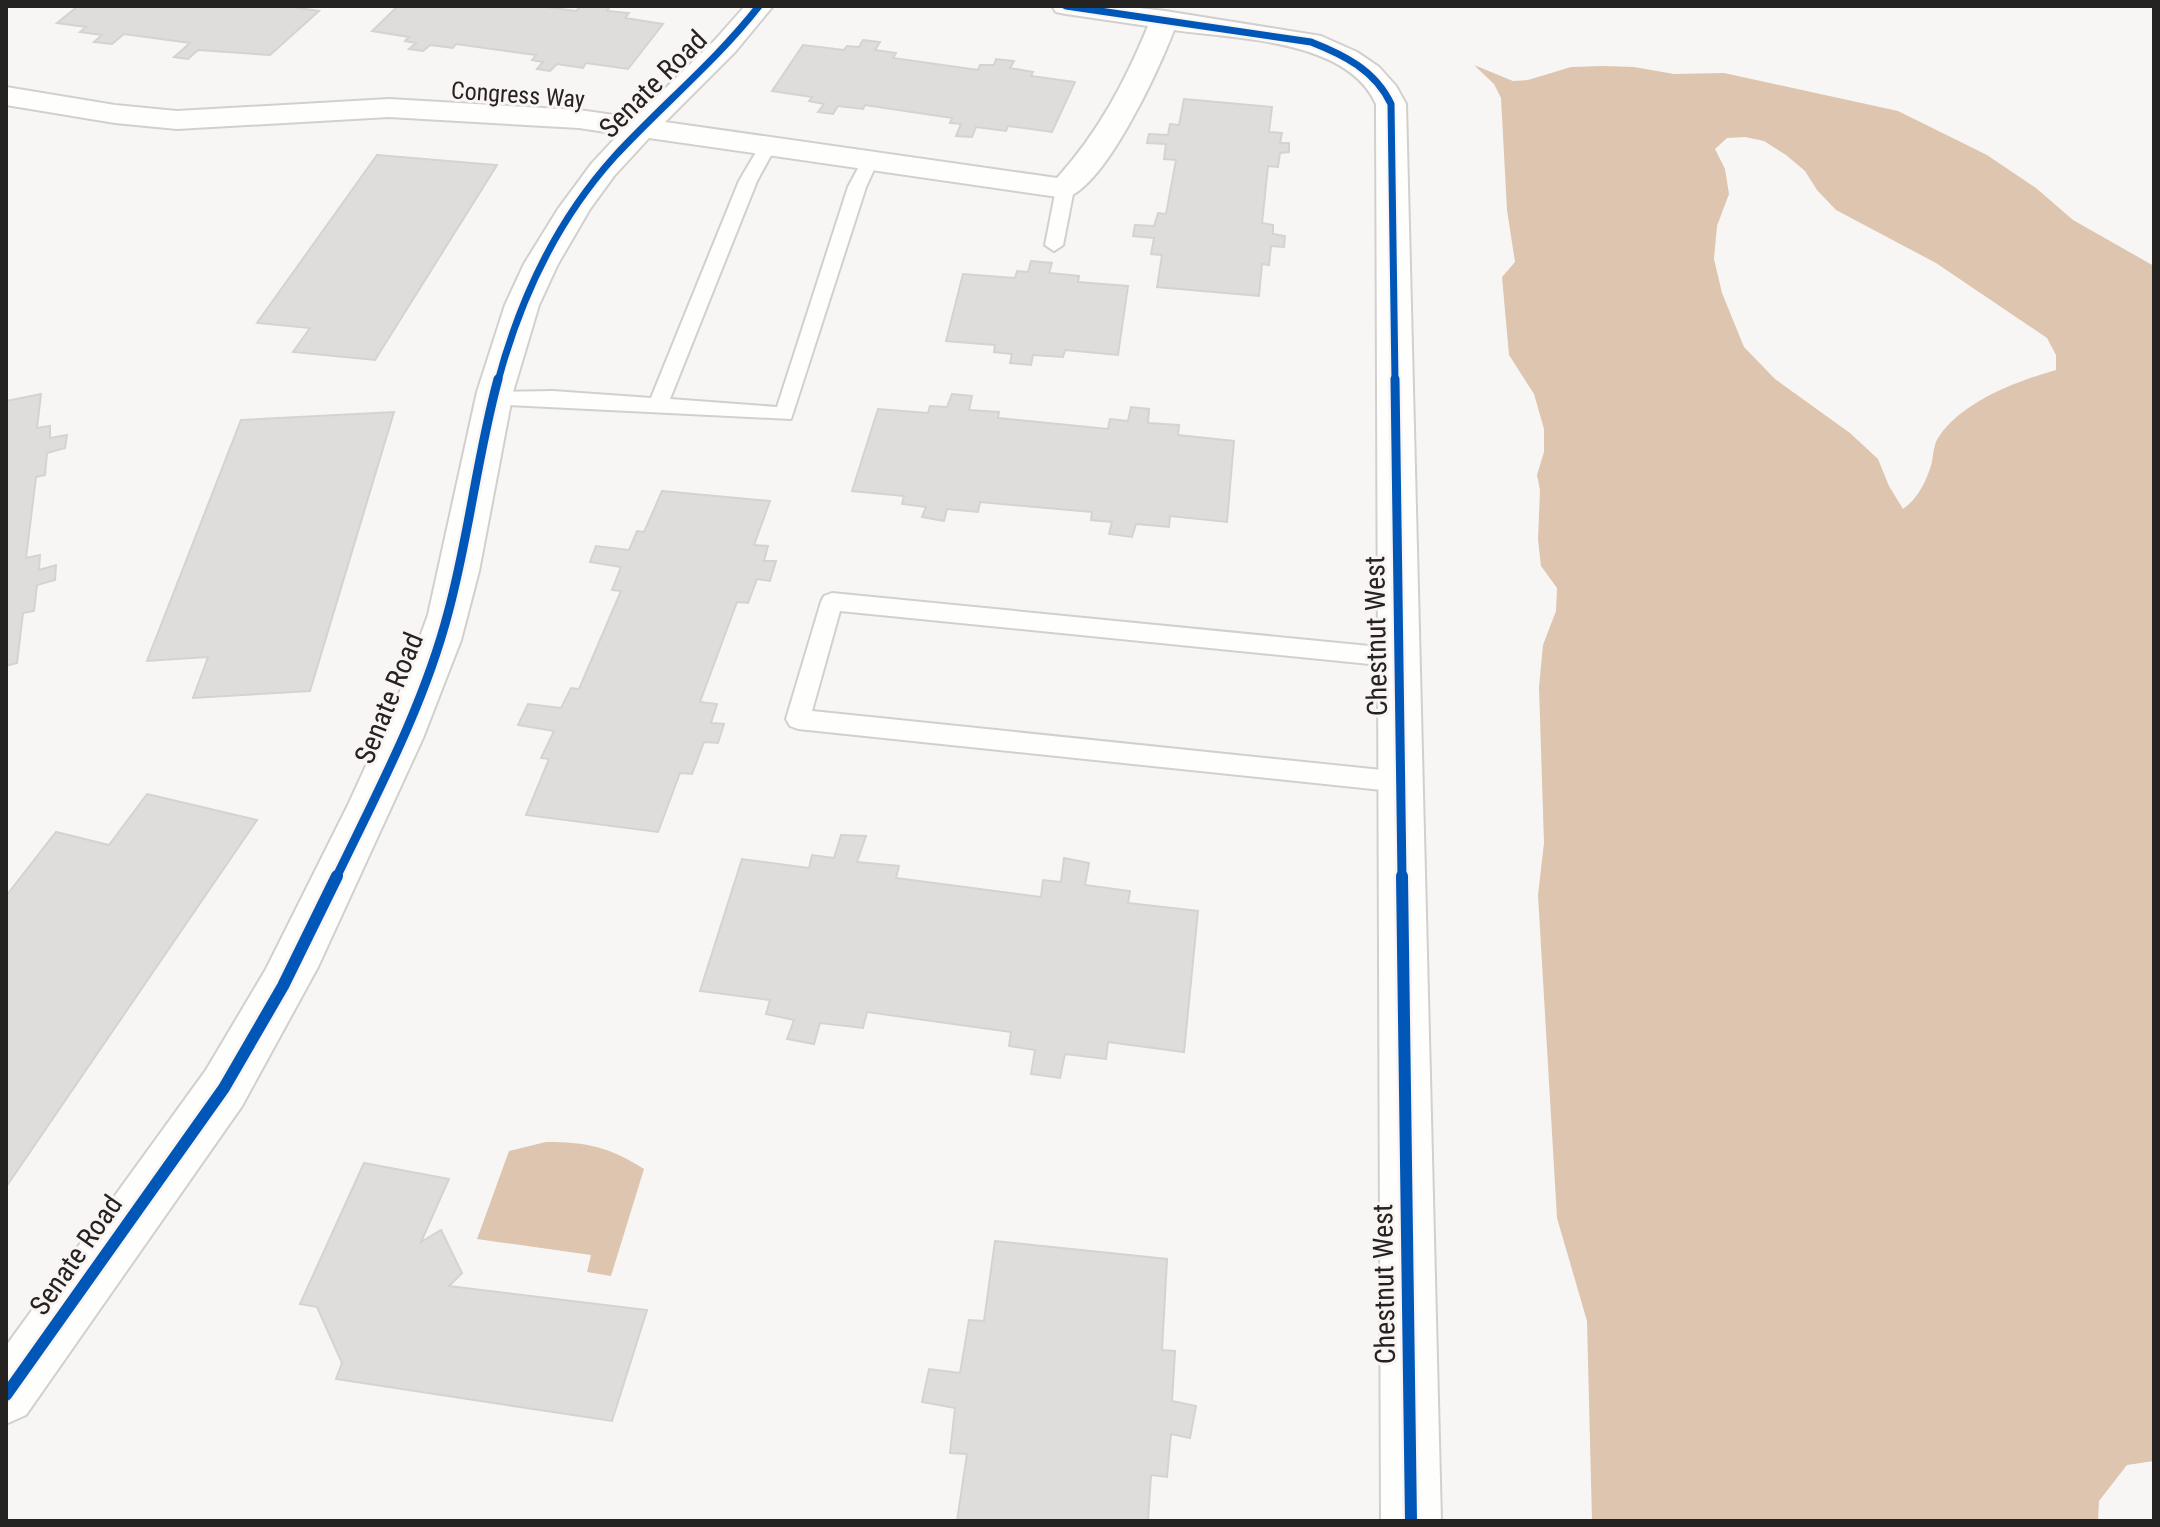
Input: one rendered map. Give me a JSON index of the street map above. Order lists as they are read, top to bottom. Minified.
{"streets":{"street":["Senate Road","Congress Way","Chestnut West"]},"crossings":[["Senate Road","Congress Way"]]}
